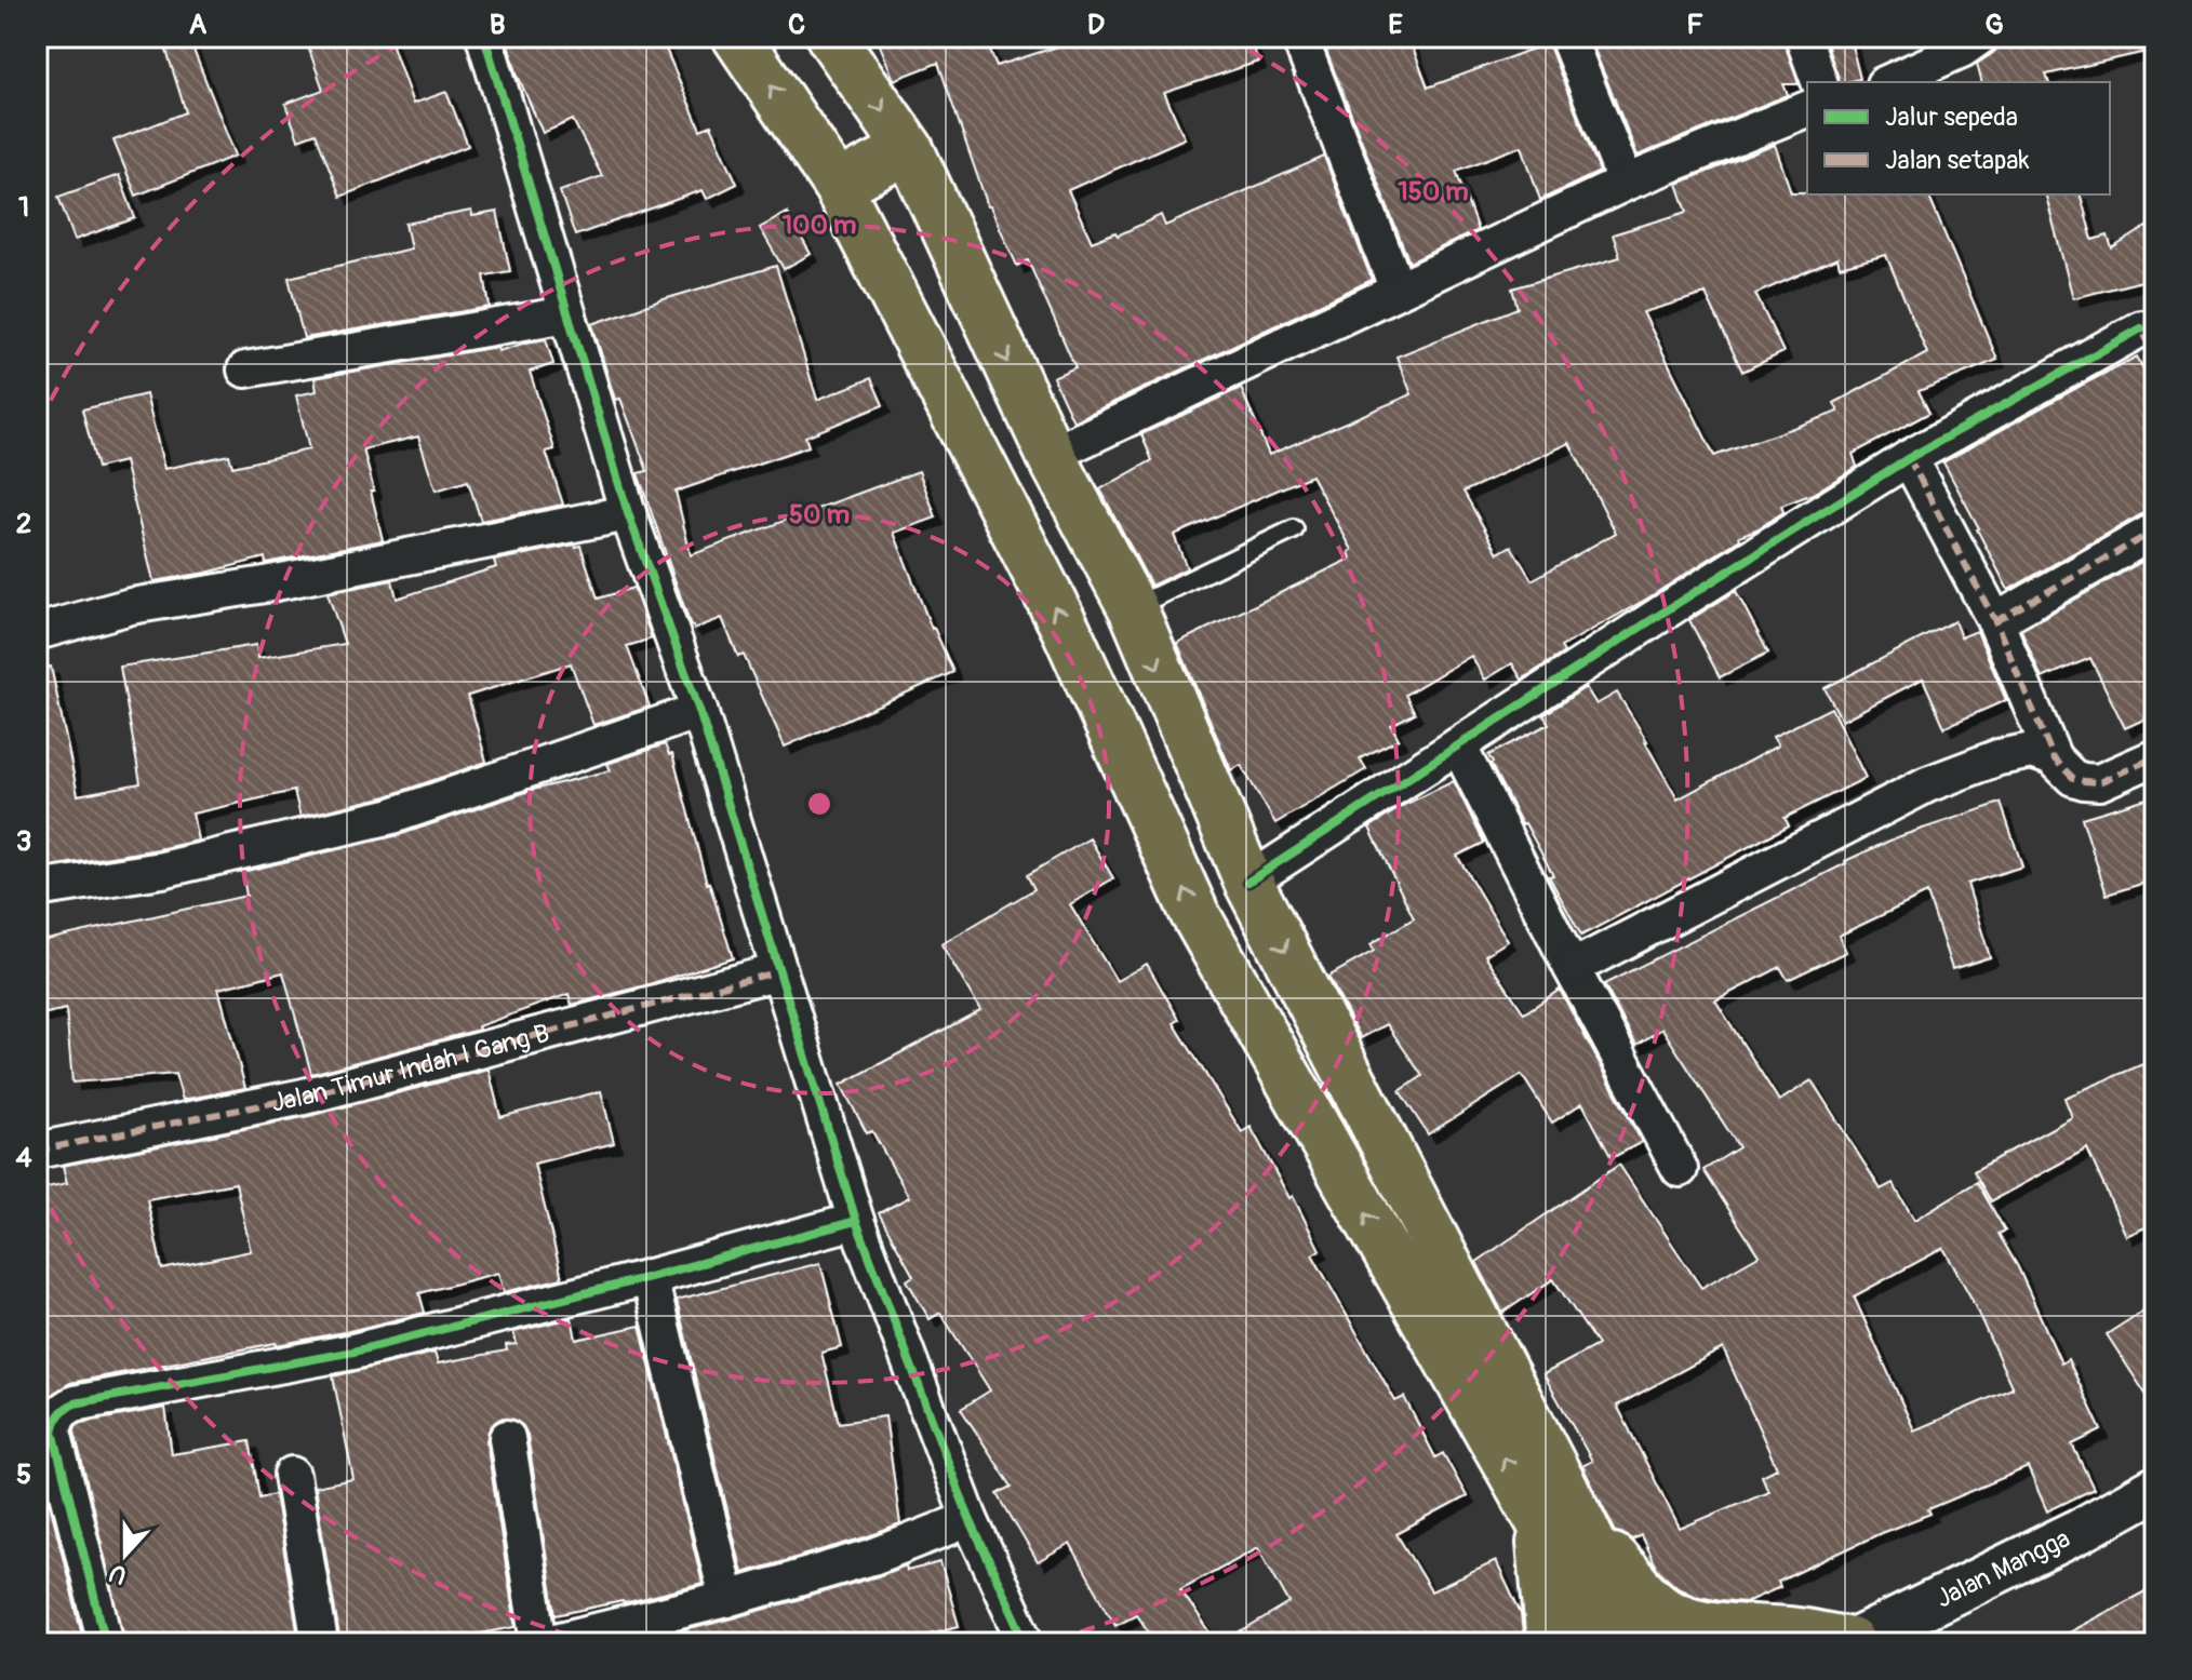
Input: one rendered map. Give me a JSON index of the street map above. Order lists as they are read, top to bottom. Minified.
{"streets":{"street":["Jalan Timur Indah I Gang B","Jalan Mangga"]},"legend":["Jalur sepeda","Jalan setapak"],"north":"bottom","grid":{"columns":["A","B","C","D","E","F","G"],"rows":["1","2","3","4","5"]},"rings":["150 m","100 m","50 m"]}
